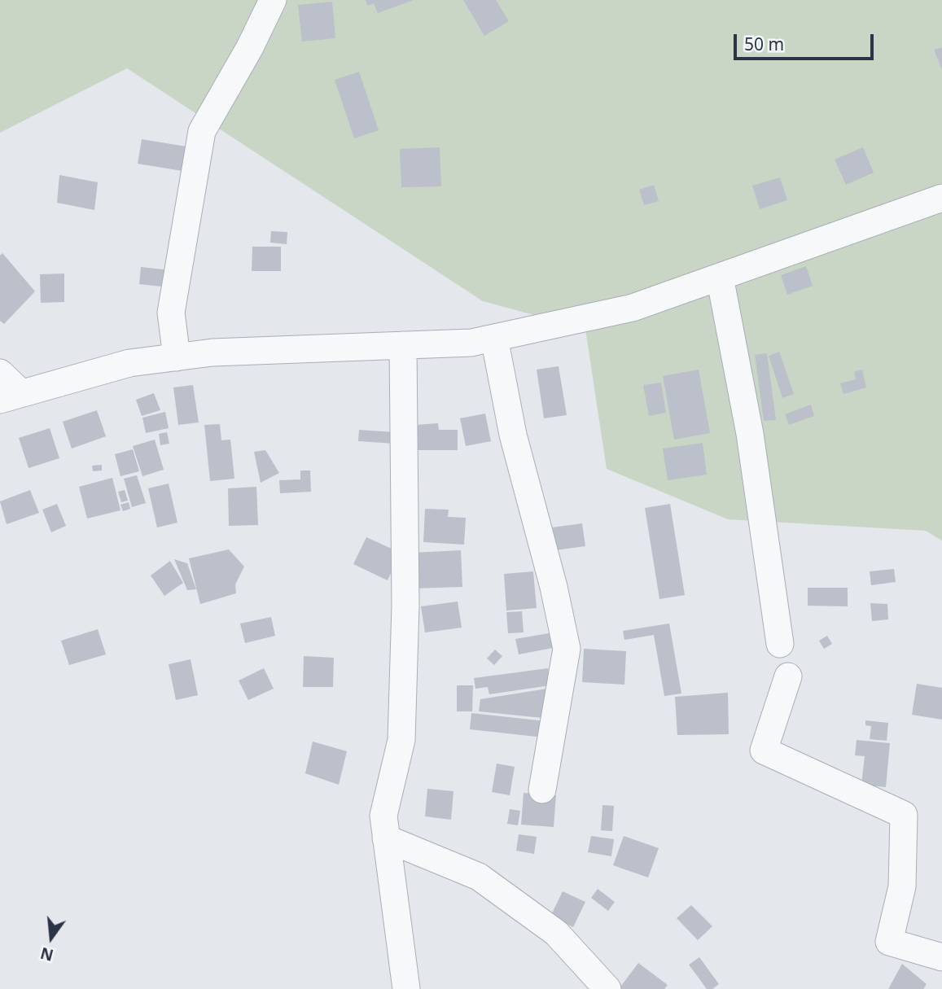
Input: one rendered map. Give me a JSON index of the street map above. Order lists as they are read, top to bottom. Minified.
{"scale_bar":"50 m","north":"bottom"}
